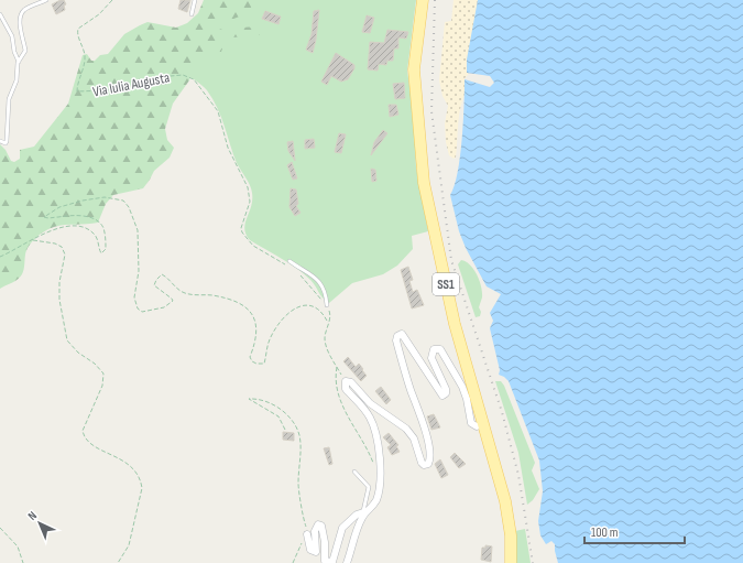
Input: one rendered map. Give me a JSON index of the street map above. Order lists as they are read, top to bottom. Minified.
{"streets":{"main road":["SS1"],"path":["Via Iulia Augusta"]},"scale_bar":"100 m","north":"top left"}
